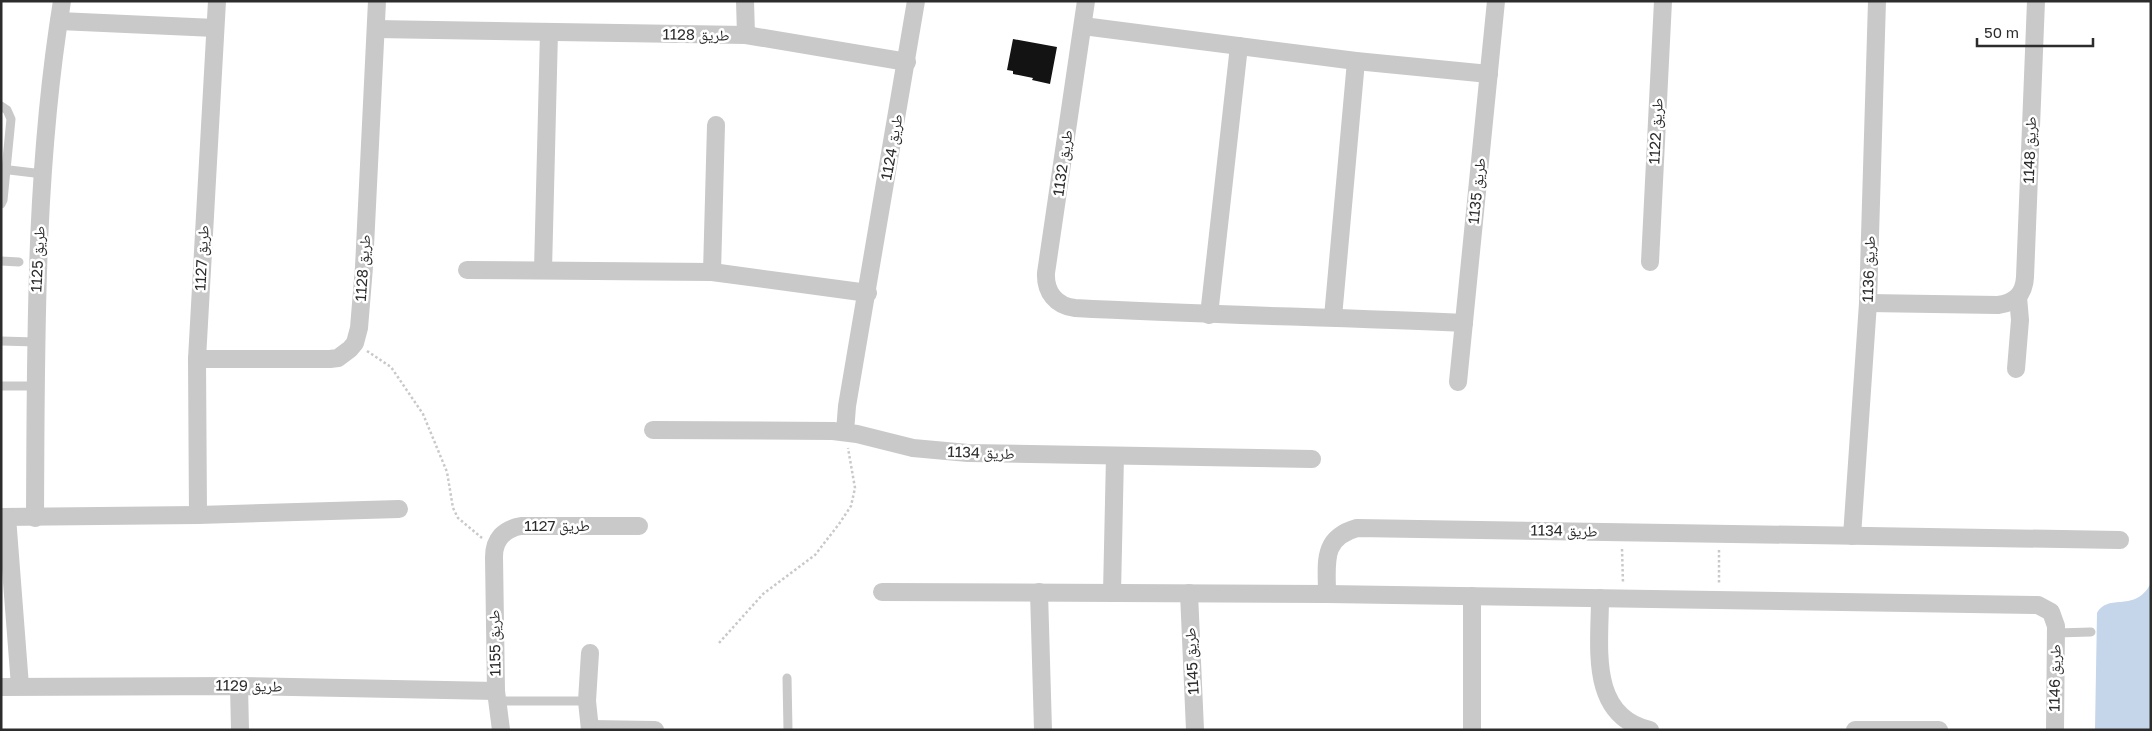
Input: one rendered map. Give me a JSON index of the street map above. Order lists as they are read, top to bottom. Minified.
{"streets":{"street":["طريق 1128","طريق 1122","طريق 1124","طريق 1148","طريق 1132","طريق 1135","طريق 1127","طريق 1125","طريق 1136","طريق 1134","طريق 1155","طريق 1145","طريق 1146","طريق 1129"]},"crossings":[["طريق 1128","طريق 1124"],["طريق 1124","طريق 1134"],["طريق 1127","طريق 1155"],["طريق 1136","طريق 1134"],["طريق 1155","طريق 1129"]],"scale_bar":"50 m"}
